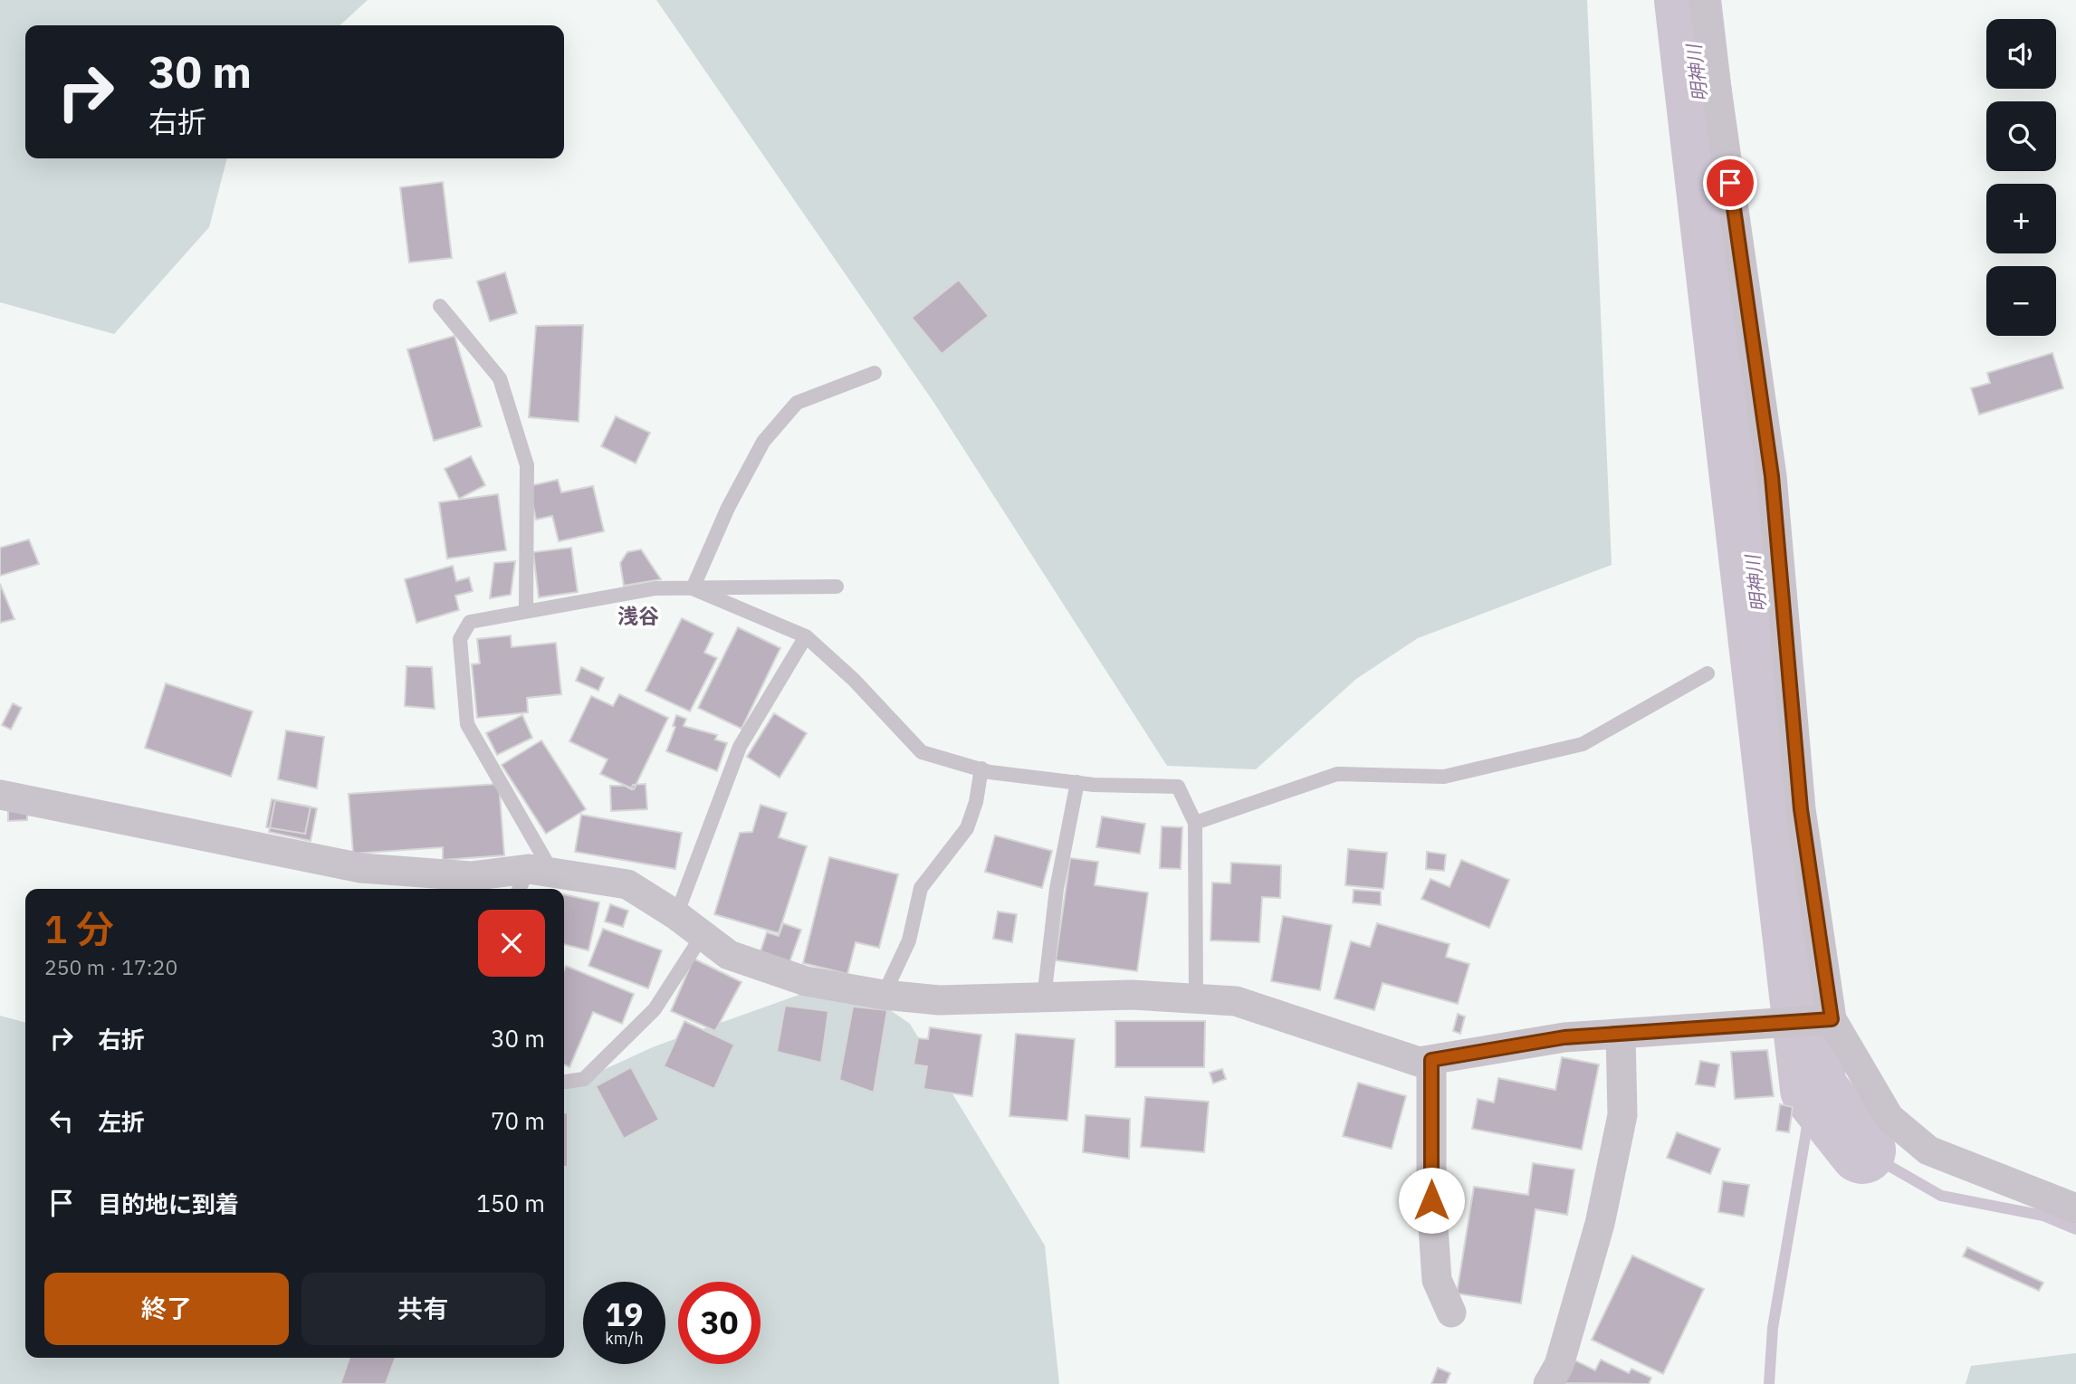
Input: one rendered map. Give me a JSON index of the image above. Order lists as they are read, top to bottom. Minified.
{"districts":["浅谷"],"water":["明神川"],"page":{"map_buttons":["+","−"],"turn":["30 m","右折"],"heading":["1 分","250 m · 17:20"],"list":[{"name":"右折","value":"30 m"},{"name":"左折","value":"70 m"},{"name":"目的地に到着","value":"150 m"}],"buttons":["終了","共有"],"speed":"19 km/h","limit":"30"}}
